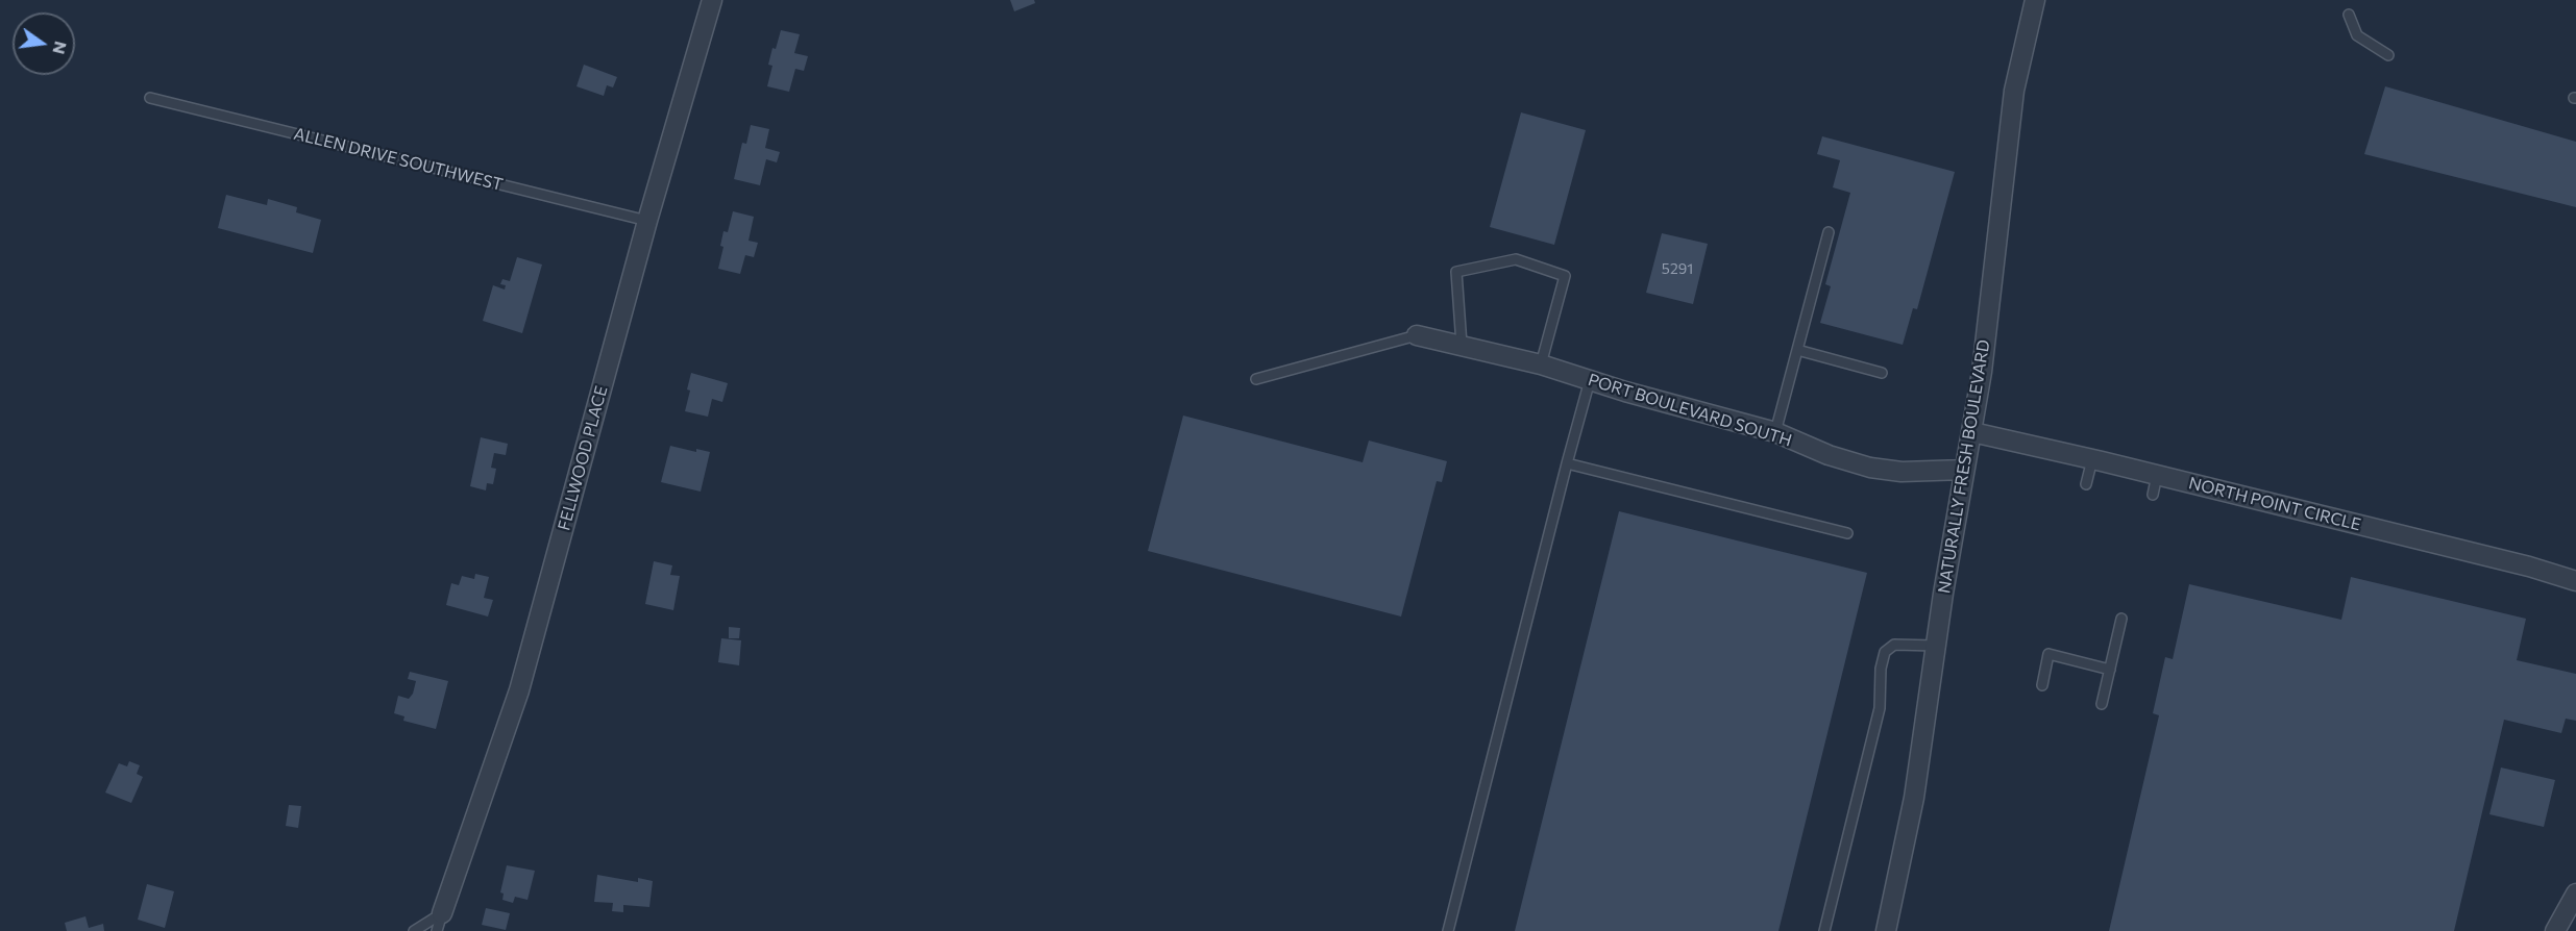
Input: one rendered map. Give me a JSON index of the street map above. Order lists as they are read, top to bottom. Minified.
{"streets":{"street":["PORT BOULEVARD SOUTH","FELLWOOD PLACE","NATURALLY FRESH BOULEVARD","NORTH POINT CIRCLE"],"lane":["ALLEN DRIVE SOUTHWEST"]},"crossings":[["ALLEN DRIVE SOUTHWEST","FELLWOOD PLACE"],["PORT BOULEVARD SOUTH","NATURALLY FRESH BOULEVARD"],["NATURALLY FRESH BOULEVARD","NORTH POINT CIRCLE"]],"house_numbers":["5291"],"north":"right"}
